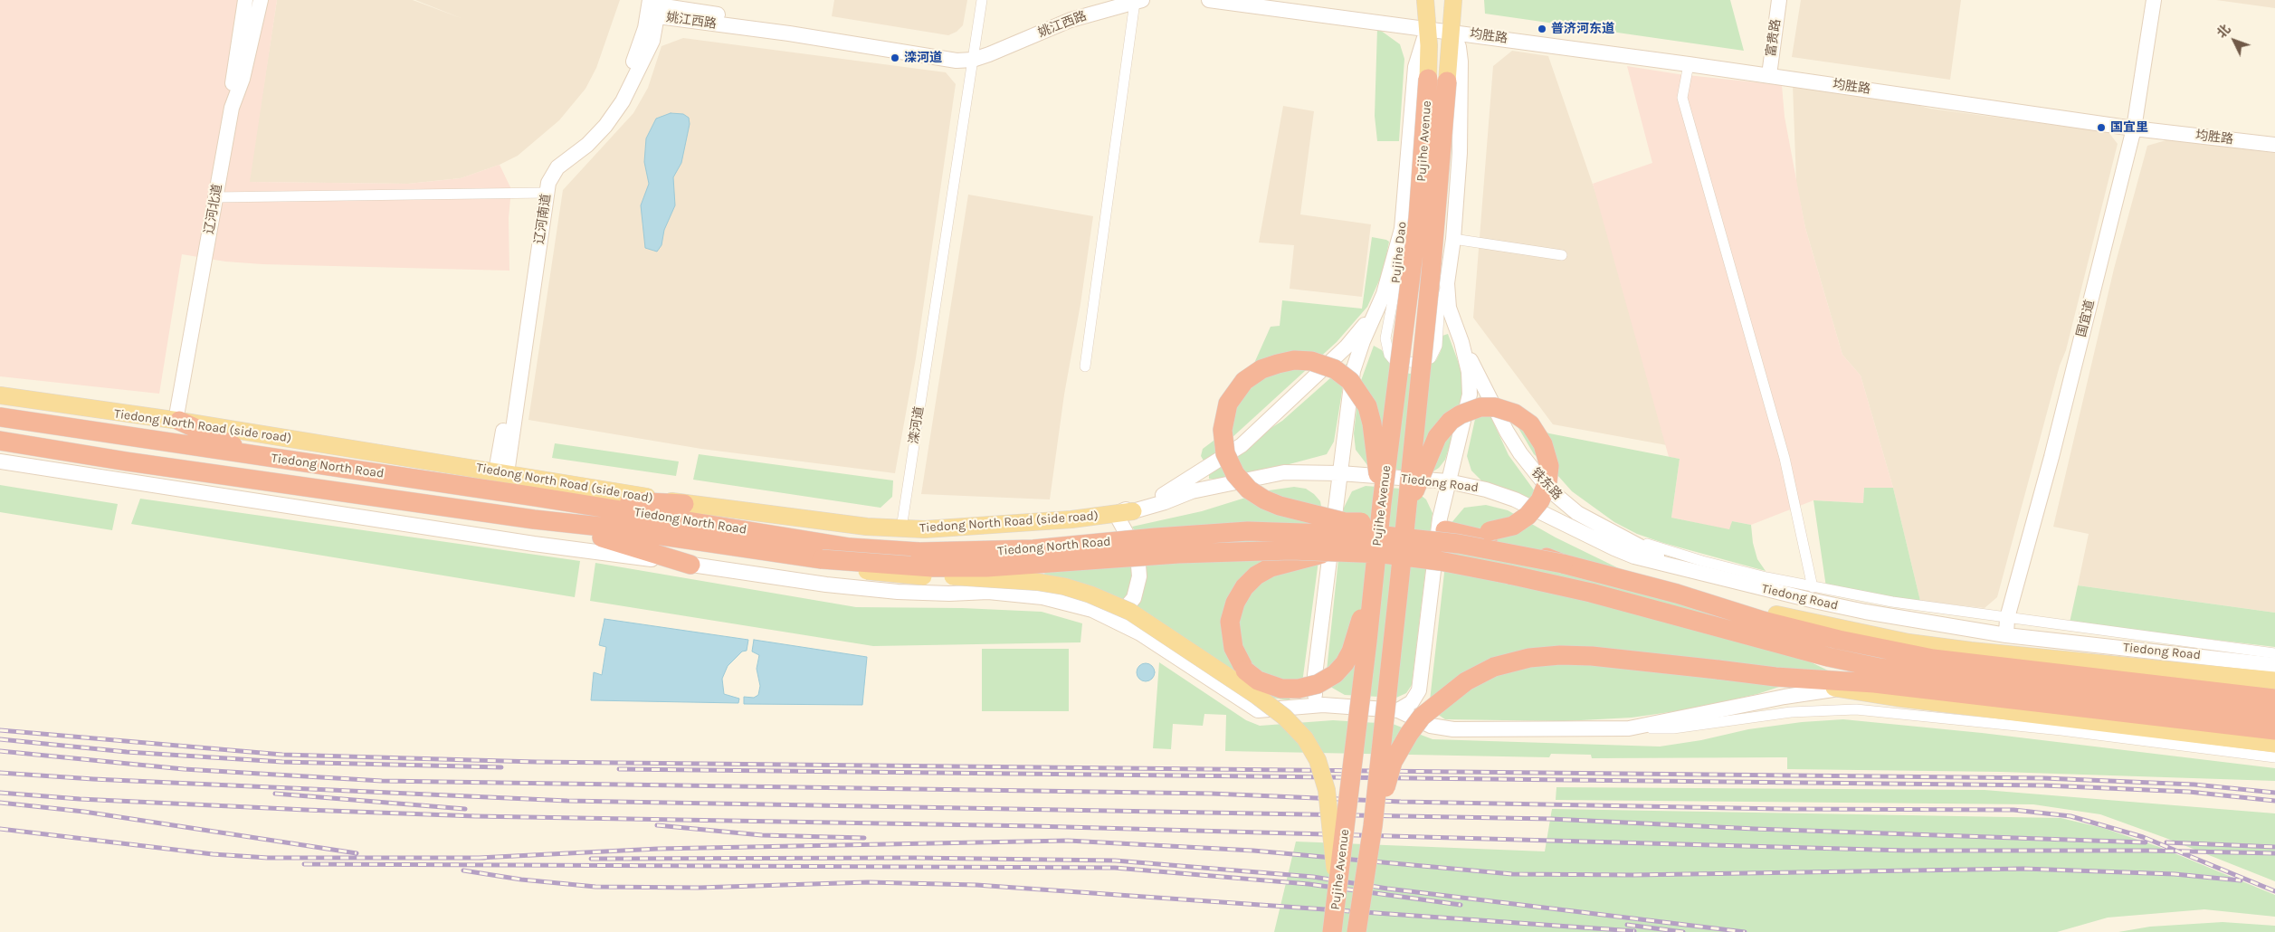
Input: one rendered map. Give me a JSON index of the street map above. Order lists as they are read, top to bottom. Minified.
{"streets":{"highway":["Pujihe Avenue","Tiedong North Road"],"main road":["Tiedong North Road (side road)"],"street":["姚江西路","均胜路","富贵路","辽河北道","辽河南道","Pujihe Dao","国宜道","滦河道","Tiedong Road","铁东路"]},"crossings":[["姚江西路","辽河南道"],["姚江西路","滦河道"],["均胜路","富贵路"],["均胜路","Pujihe Dao"],["均胜路","国宜道"],["辽河北道","Tiedong North Road (side road)"],["辽河南道","Tiedong North Road (side road)"],["国宜道","Tiedong Road"],["滦河道","Tiedong North Road (side road)"],["Tiedong Road","铁东路"]],"places":["普济河东道","滦河道","国宜里"],"north":"top left"}
